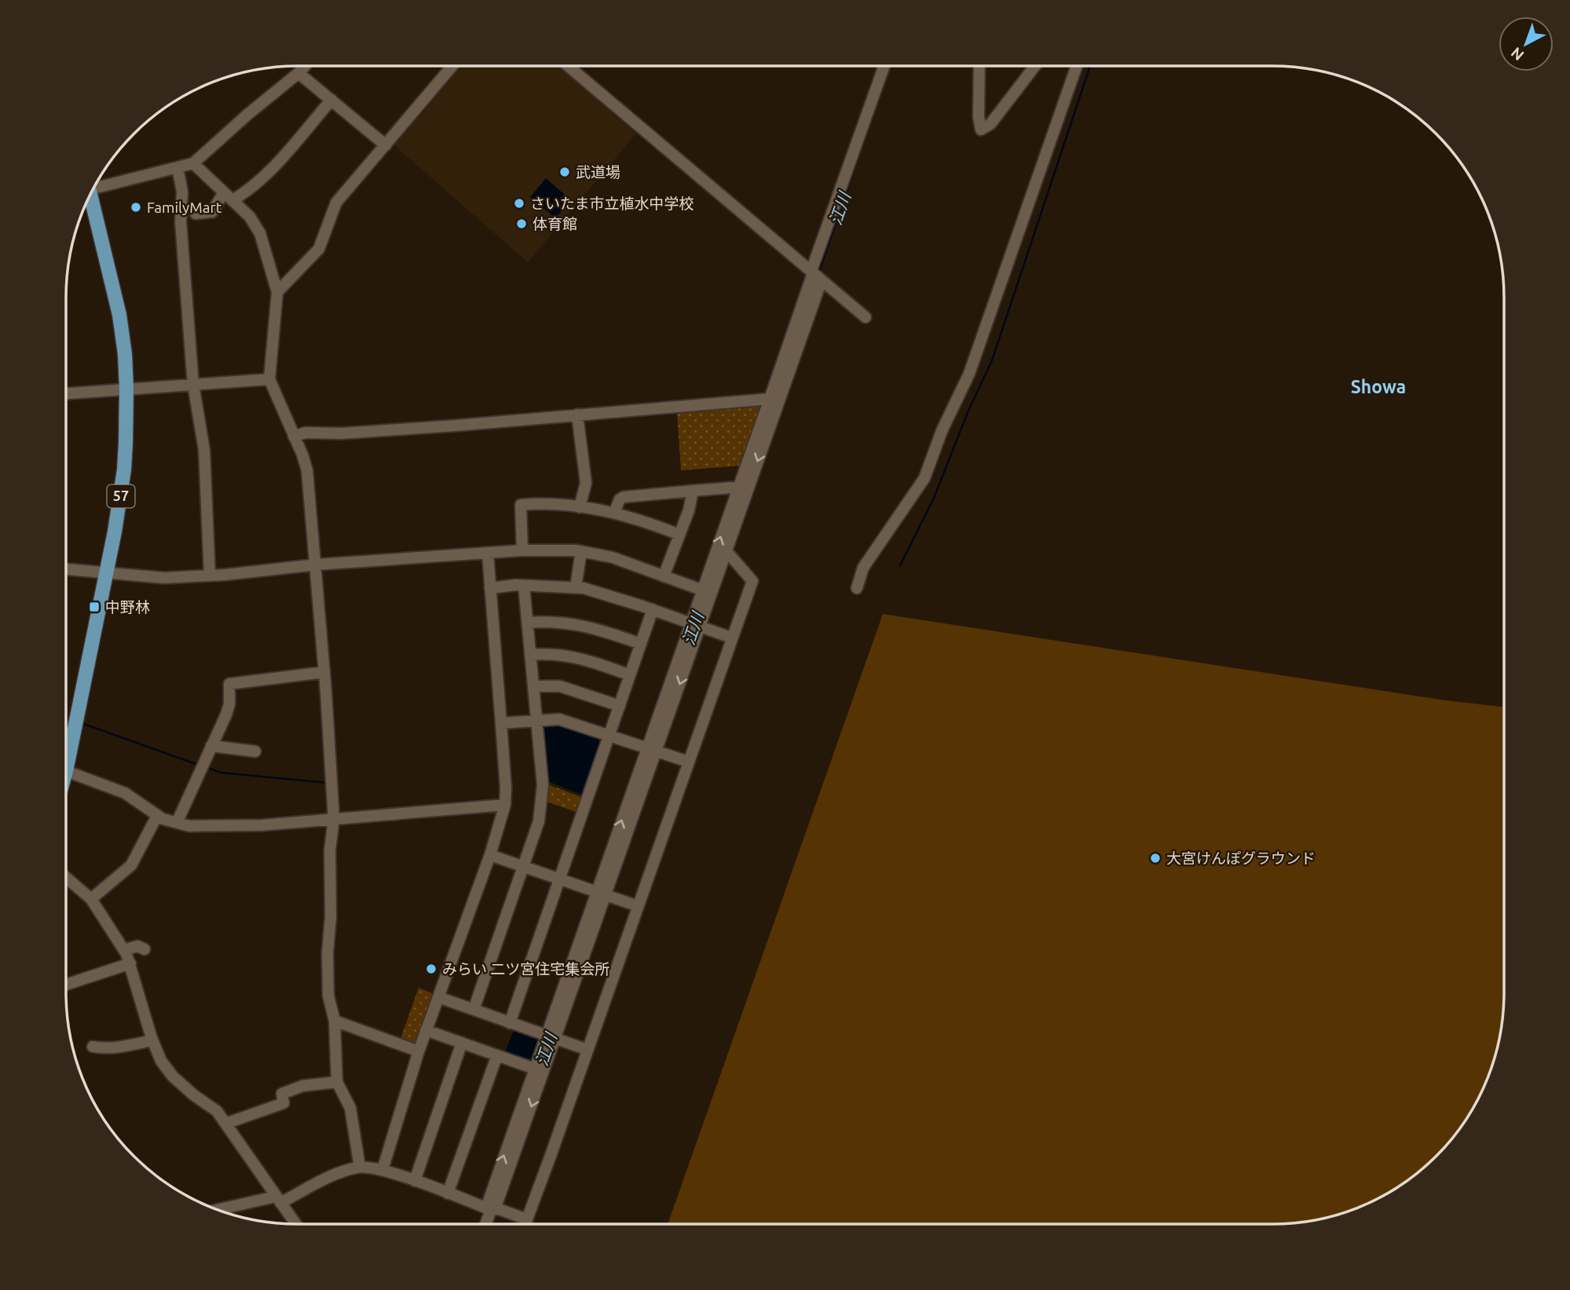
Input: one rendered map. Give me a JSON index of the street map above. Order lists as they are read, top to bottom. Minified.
{"streets":{"main road":["57"]},"districts":["Showa"],"water":["江川"],"places":{"other":["武道場","さいたま市立植水中学校","FamilyMart","体育館","大宮けんぽグラウンド","みらい 二ツ宮住宅集会所"],"transit":["中野林"]},"north":"bottom left"}
